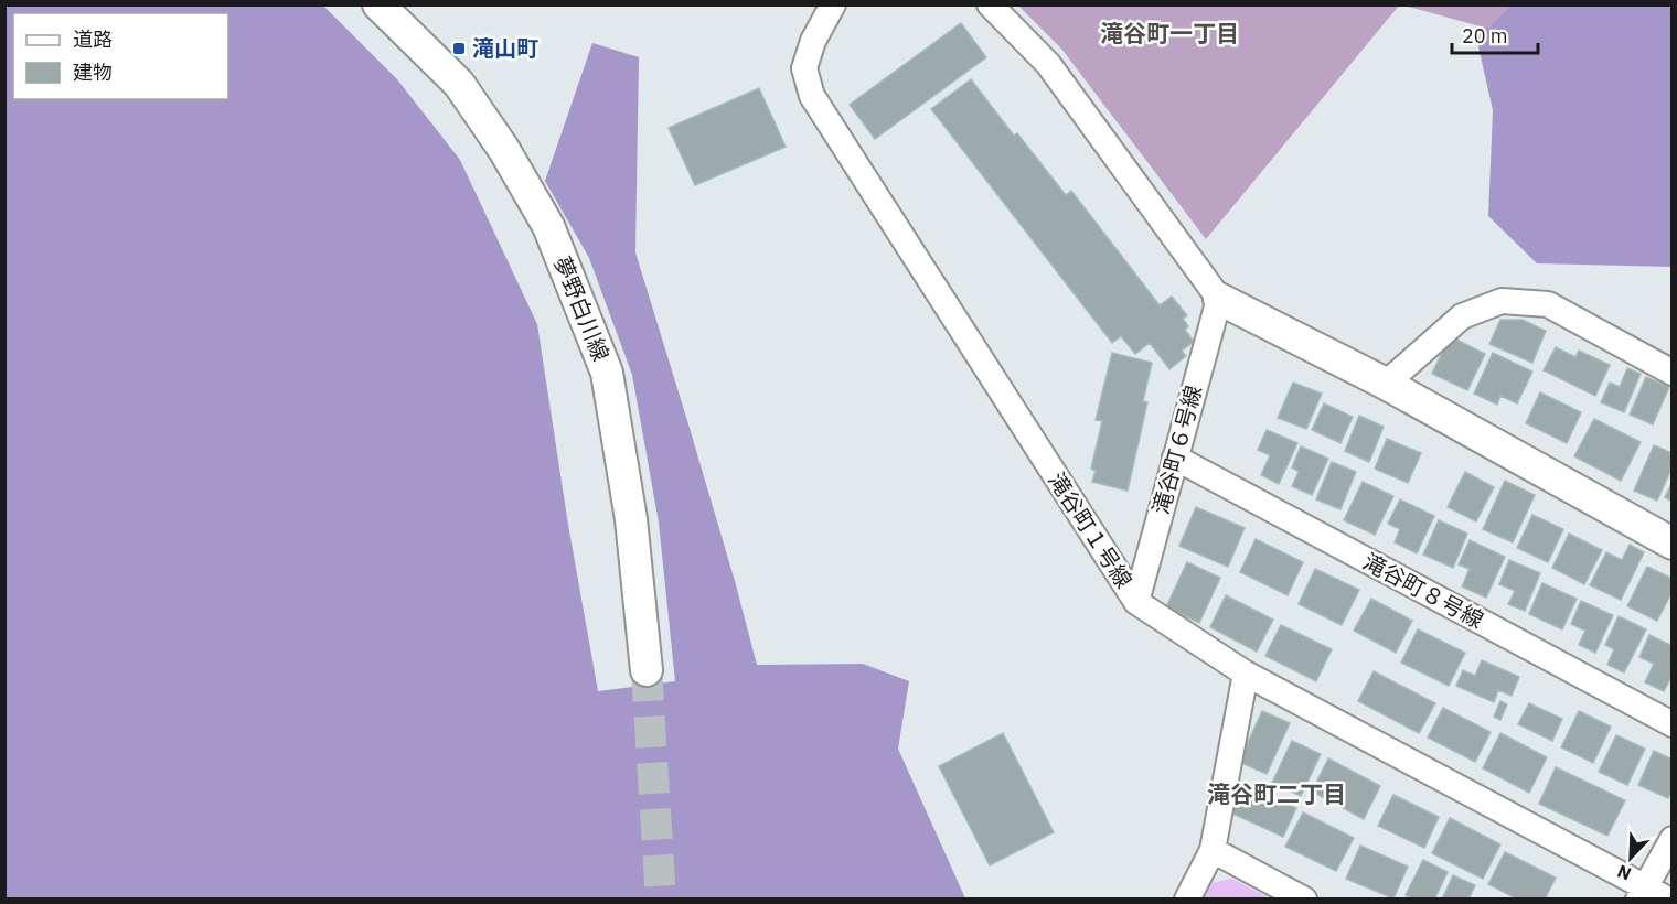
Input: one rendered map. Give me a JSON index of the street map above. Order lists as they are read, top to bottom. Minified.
{"streets":{"street":["夢野白川線","滝谷町６号線","滝谷町１号線","滝谷町８号線"]},"crossings":[["滝谷町６号線","滝谷町１号線"],["滝谷町６号線","滝谷町８号線"]],"districts":["滝谷町一丁目","滝谷町二丁目"],"places":{"transit":["滝山町"]},"legend":["道路","建物"],"scale_bar":"20 m","north":"bottom left"}
